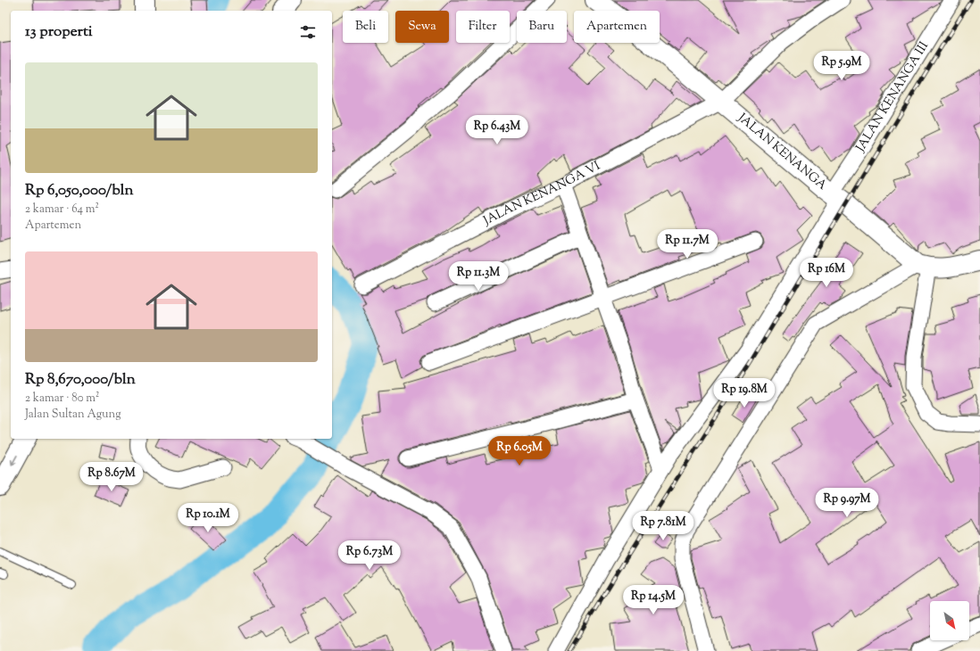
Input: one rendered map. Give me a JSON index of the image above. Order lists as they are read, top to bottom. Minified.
{"streets":{"main road":["JALAN KENANGA"],"street":["JALAN KENANGA III","JALAN KENANGA VI"]},"crossings":[["JALAN KENANGA III","JALAN KENANGA"],["JALAN KENANGA","JALAN KENANGA VI"]],"north":"bottom right","page":{"chip":["Beli","Sewa","Filter","Baru","Apartemen"],"heading":"13 properti","price":["Rp 5.9M","Rp 6.43M","Rp 11.7M","Rp 16M","Rp 11.3M","Rp 19.8M","Rp 6.05M","Rp 8.67M","Rp 9.97M","Rp 10.1M","Rp 7.81M","Rp 6.73M","Rp 14.5M"],"list":[{"name":"Rp 6,050,000/bln","note":"2 kamar · 64 m² · Apartemen"},{"name":"Rp 8,670,000/bln","note":"2 kamar · 80 m² · Jalan Sultan Agung"}]}}
